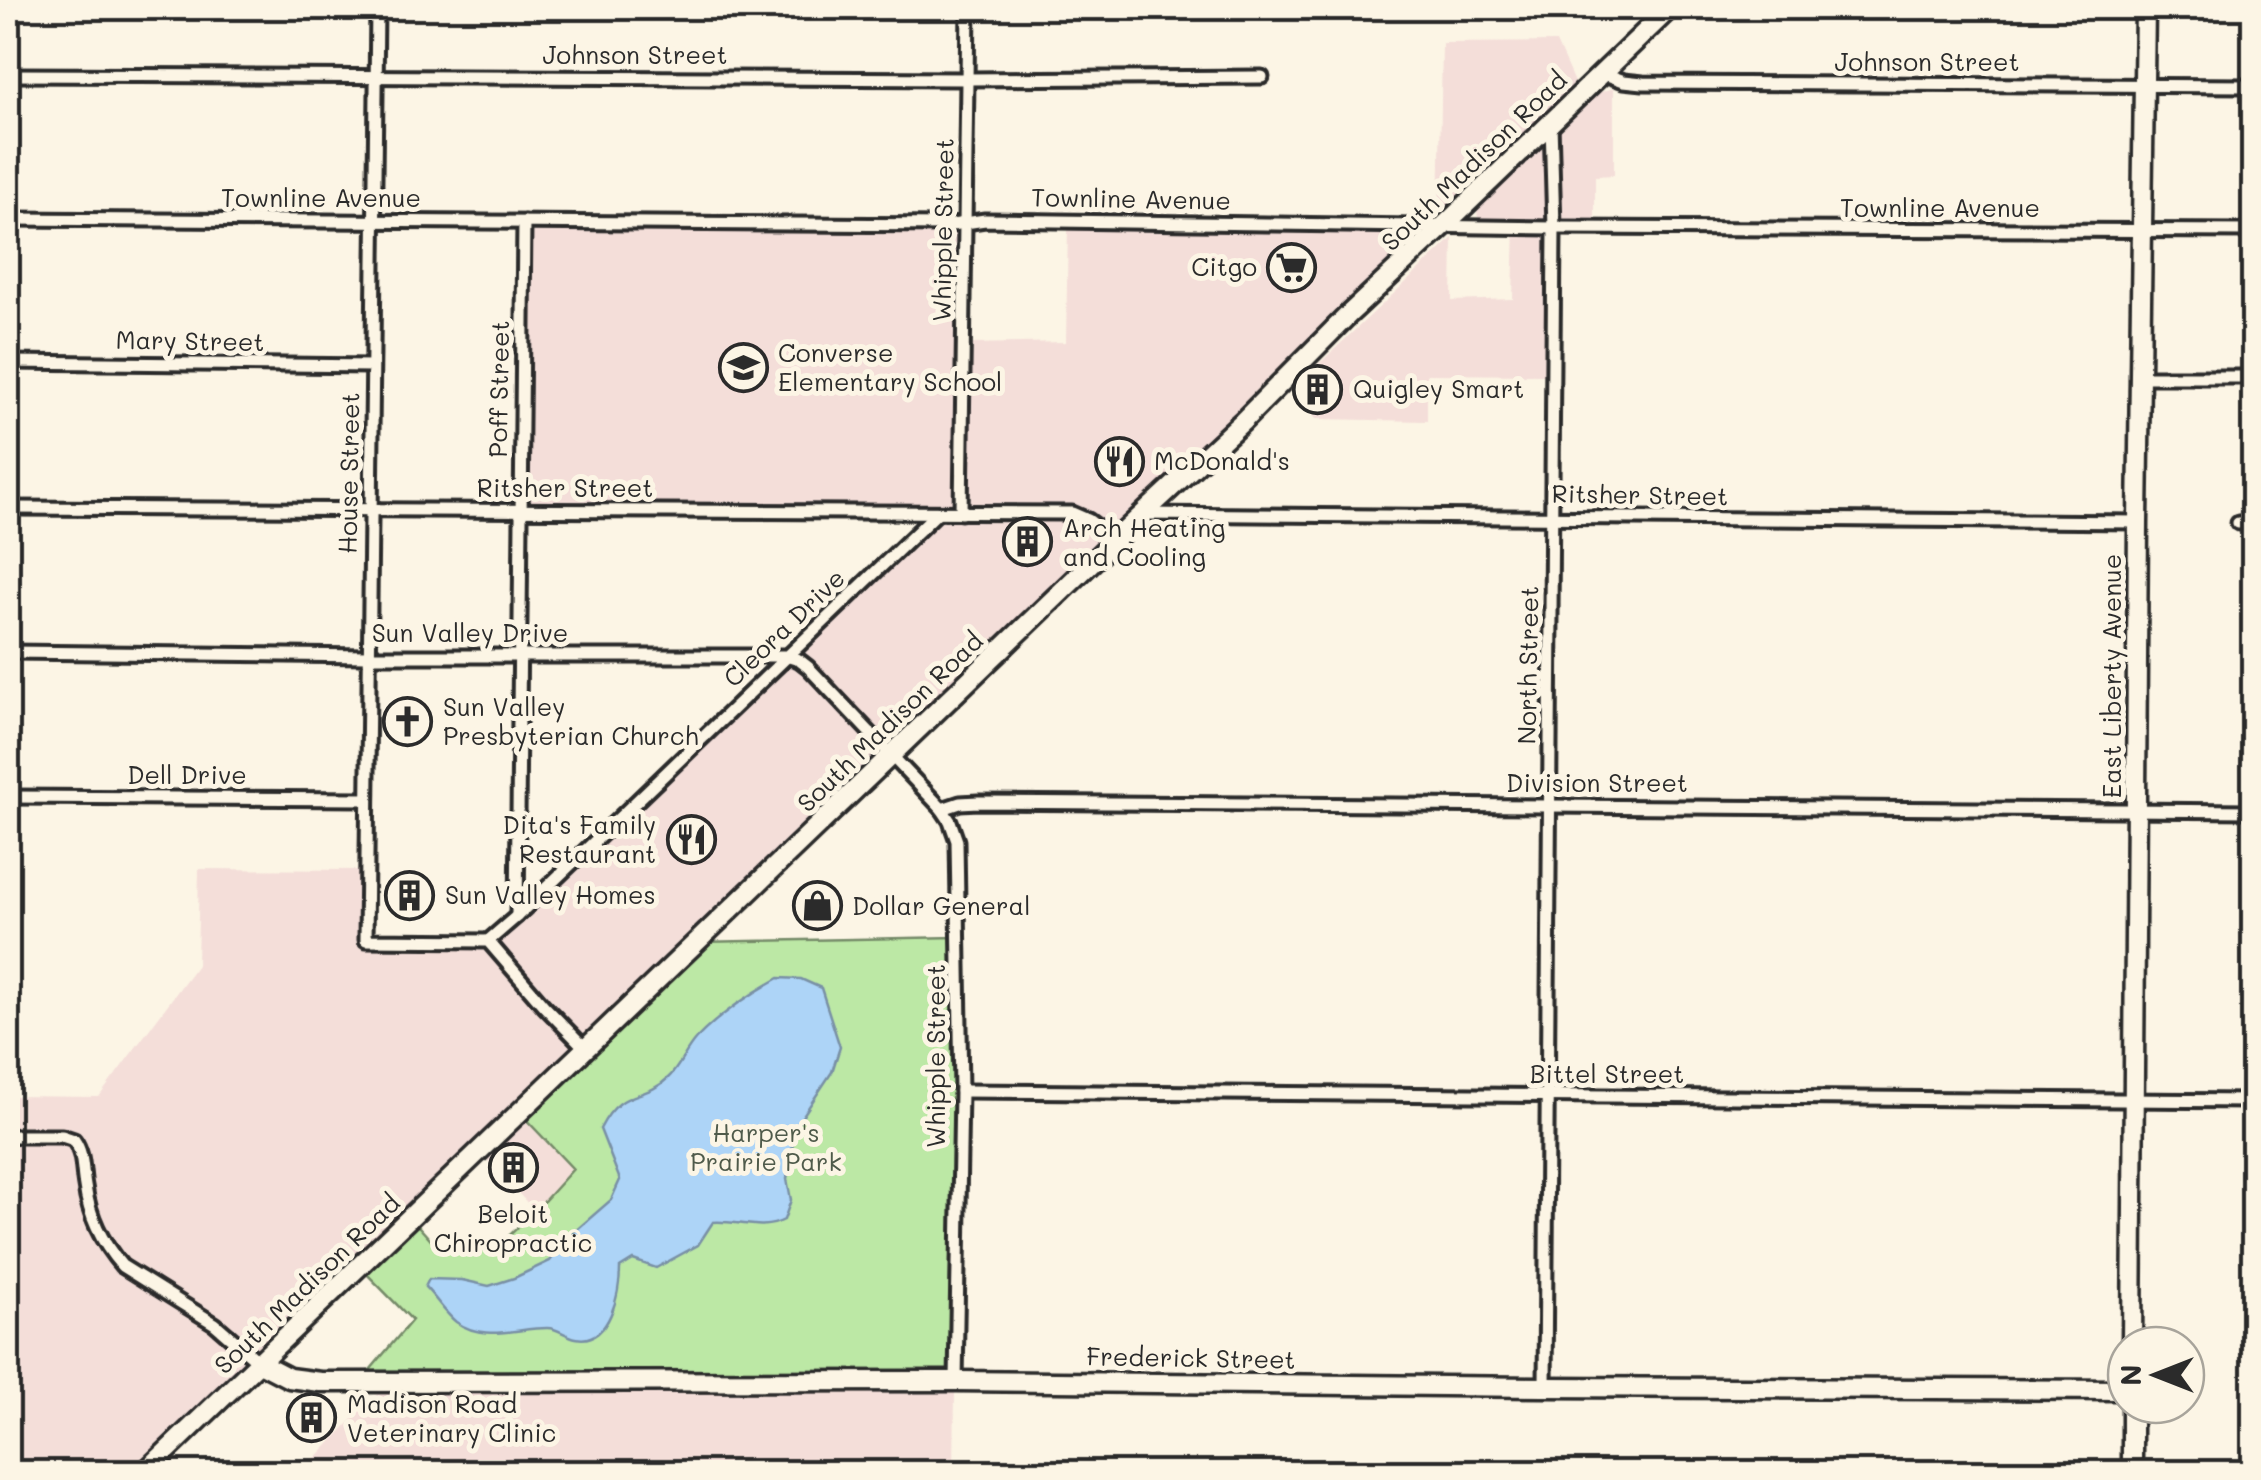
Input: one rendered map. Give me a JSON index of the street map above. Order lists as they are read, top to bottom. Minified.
{"streets":{"main road":["South Madison Road","East Liberty Avenue","Frederick Street"],"street":["Johnson Street","Townline Avenue","Whipple Street","Mary Street","Poff Street","House Street","Ritsher Street","Cleora Drive","Sun Valley Drive","North Street","Dell Drive","Division Street","Bittel Street"]},"crossings":[["Johnson Street","South Madison Road"],["Johnson Street","Whipple Street"],["Johnson Street","House Street"],["Johnson Street","East Liberty Avenue"],["South Madison Road","Townline Avenue"],["South Madison Road","Whipple Street"],["South Madison Road","Ritsher Street"],["South Madison Road","North Street"],["South Madison Road","Frederick Street"],["Townline Avenue","Whipple Street"],["Townline Avenue","Poff Street"],["Townline Avenue","House Street"],["Townline Avenue","North Street"],["Townline Avenue","East Liberty Avenue"],["Whipple Street","Ritsher Street"],["Whipple Street","Division Street"],["Whipple Street","Bittel Street"],["Whipple Street","Frederick Street"],["Mary Street","House Street"],["Poff Street","Ritsher Street"],["Poff Street","Cleora Drive"],["Poff Street","Sun Valley Drive"],["House Street","Ritsher Street"],["House Street","Cleora Drive"],["House Street","Sun Valley Drive"],["House Street","Dell Drive"],["Ritsher Street","Cleora Drive"],["Ritsher Street","North Street"],["Ritsher Street","East Liberty Avenue"],["Cleora Drive","Sun Valley Drive"],["North Street","Division Street"],["North Street","Bittel Street"],["North Street","Frederick Street"],["East Liberty Avenue","Division Street"],["East Liberty Avenue","Bittel Street"]],"parks":["Harper's Prairie Park"],"places":{"supermarket":["Citgo"],"school or university":["Converse Elementary School"],"building":["Quigley Smart","Arch Heating and Cooling","Sun Valley Homes","Beloit Chiropractic","Madison Road Veterinary Clinic"],"restaurant":["McDonald's","Dita's Family Restaurant"],"church":["Sun Valley Presbyterian Church"],"shop":["Dollar General"]},"north":"left"}
